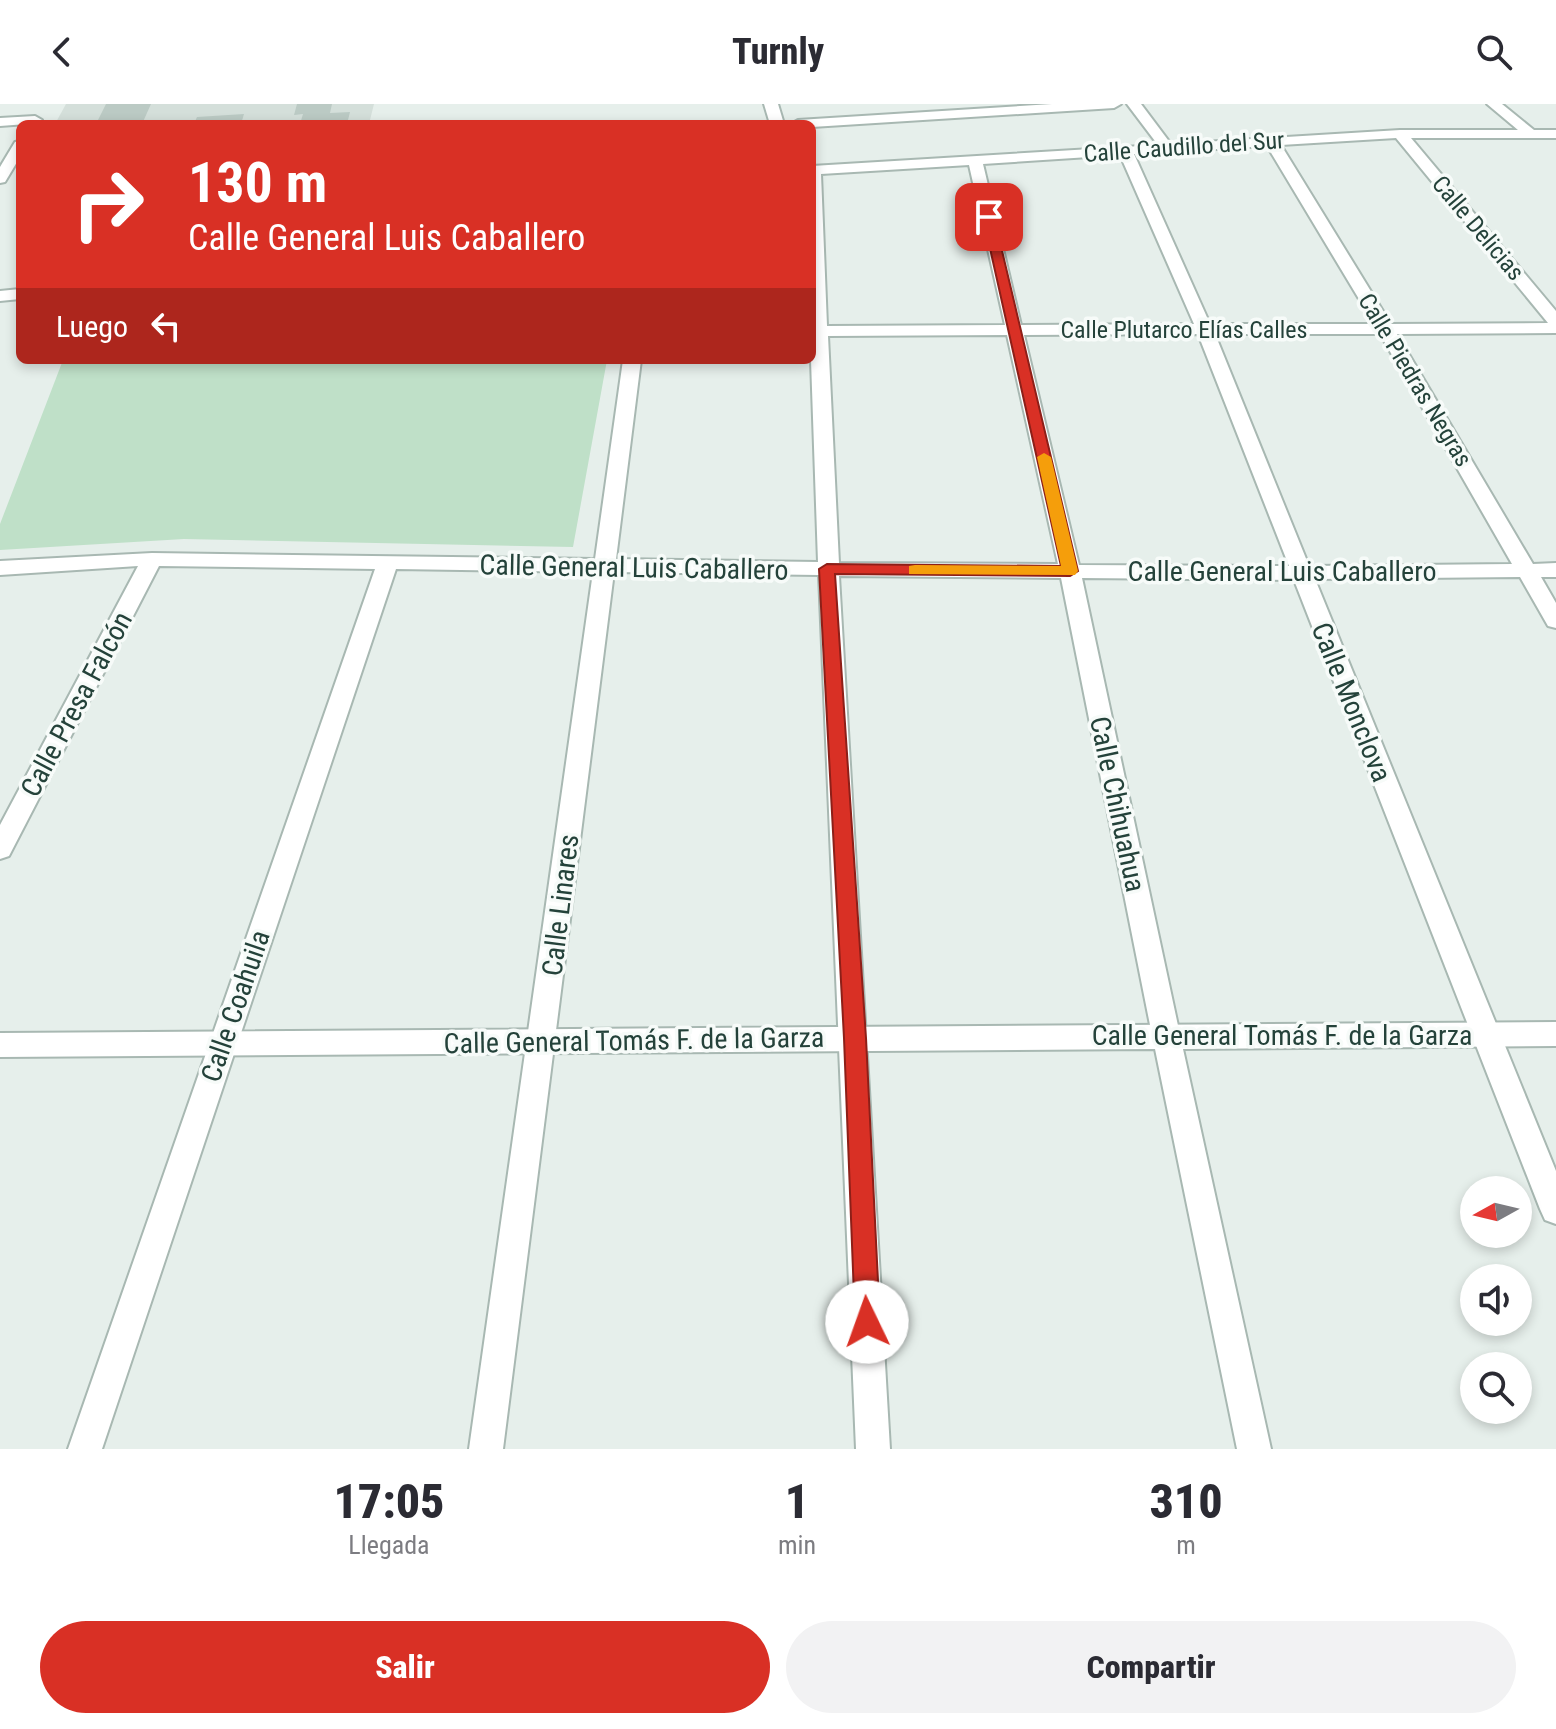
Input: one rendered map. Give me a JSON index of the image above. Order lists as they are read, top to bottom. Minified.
{"streets":{"street":["Calle Caudillo del Sur","Calle Delicias","Calle Plutarco Elías Calles","Calle Piedras Negras","Calle General Luis Caballero","Calle Monclova","Calle Presa Falcón","Calle Chihuahua","Calle Linares","Calle Coahuila","Calle General Tomás F. de la Garza"]},"crossings":[["Calle Caudillo del Sur","Calle Delicias"],["Calle Caudillo del Sur","Calle Piedras Negras"],["Calle Caudillo del Sur","Calle Monclova"],["Calle Caudillo del Sur","Calle Chihuahua"],["Calle Plutarco Elías Calles","Calle Piedras Negras"],["Calle Plutarco Elías Calles","Calle Monclova"],["Calle Plutarco Elías Calles","Calle Chihuahua"],["Calle Piedras Negras","Calle General Luis Caballero"],["Calle General Luis Caballero","Calle Monclova"],["Calle General Luis Caballero","Calle Presa Falcón"],["Calle General Luis Caballero","Calle Chihuahua"],["Calle General Luis Caballero","Calle Linares"],["Calle General Luis Caballero","Calle Coahuila"],["Calle Monclova","Calle General Tomás F. de la Garza"],["Calle Chihuahua","Calle General Tomás F. de la Garza"],["Calle Linares","Calle General Tomás F. de la Garza"],["Calle Coahuila","Calle General Tomás F. de la Garza"]],"north":"left","page":{"header":"Turnly","turn":["130 m","Calle General Luis Caballero"],"then":"Luego","eta":["17:05","Llegada","1","min","310","m"],"buttons":["Salir","Compartir"]}}
